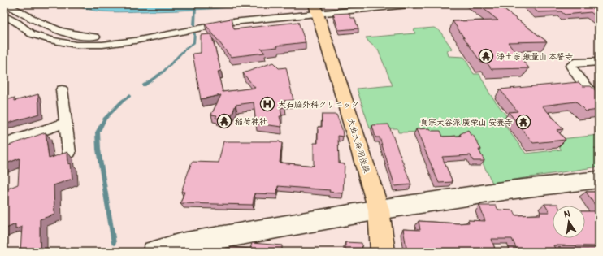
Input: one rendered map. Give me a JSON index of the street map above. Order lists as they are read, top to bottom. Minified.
{"streets":{"main road":["大曲大森羽後線"]},"places":{"temple":["浄土宗 無量山 本誓寺","稲荷神社","真宗大谷派 廣栄山 安養寺"],"hospital":["大石脳外科クリニック"]},"north":"top"}
